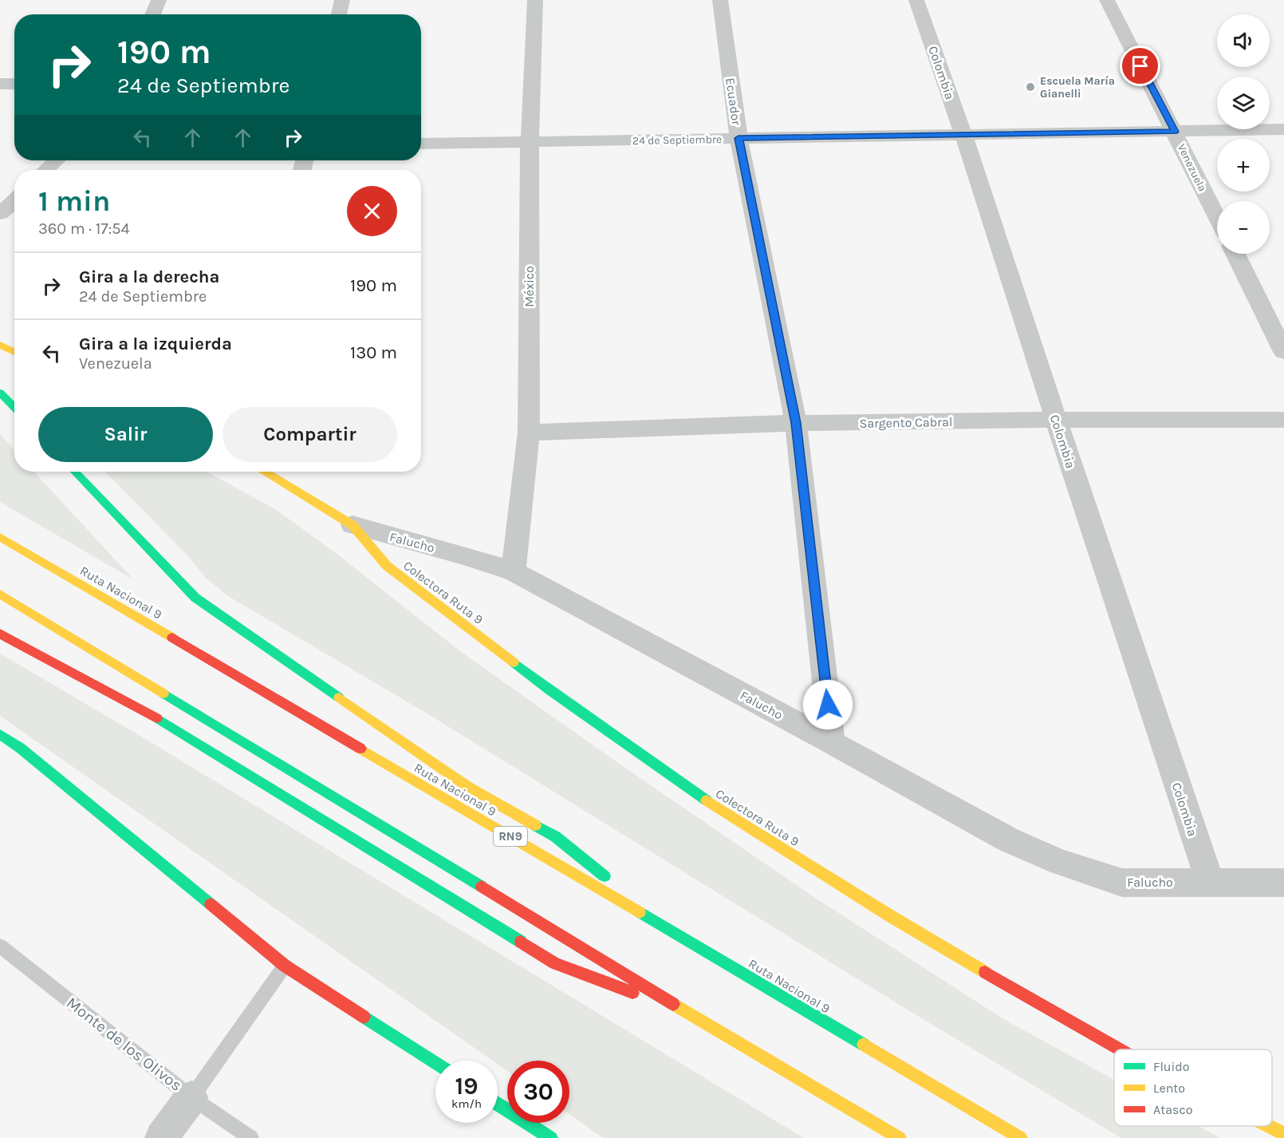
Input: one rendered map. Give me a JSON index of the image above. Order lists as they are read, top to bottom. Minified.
{"streets":{"main road":["Ruta Nacional 9","Colectora Ruta 9","RN9"],"street":["Colombia","Ecuador","24 de Septiembre","Venezuela","México","Sargento Cabral","Falucho"],"lane":["Monte de los Olivos"]},"crossings":[["Colombia","24 de Septiembre"],["Colombia","Sargento Cabral"],["Colombia","Falucho"],["Ecuador","24 de Septiembre"],["Ecuador","Sargento Cabral"],["Ecuador","Falucho"],["24 de Septiembre","Venezuela"],["24 de Septiembre","México"],["México","Sargento Cabral"],["México","Falucho"],["Falucho","Colectora Ruta 9"]],"places":["Escuela María Gianelli"],"legend":["Fluido","Lento","Atasco"],"page":{"map_buttons":["+","−"],"turn":["190 m","24 de Septiembre"],"heading":["1 min","360 m · 17:54"],"list":[{"name":"Gira a la derecha","note":"24 de Septiembre","value":"190 m"},{"name":"Gira a la izquierda","note":"Venezuela","value":"130 m"}],"buttons":["Salir","Compartir"],"speed":"19 km/h","limit":"30"}}
